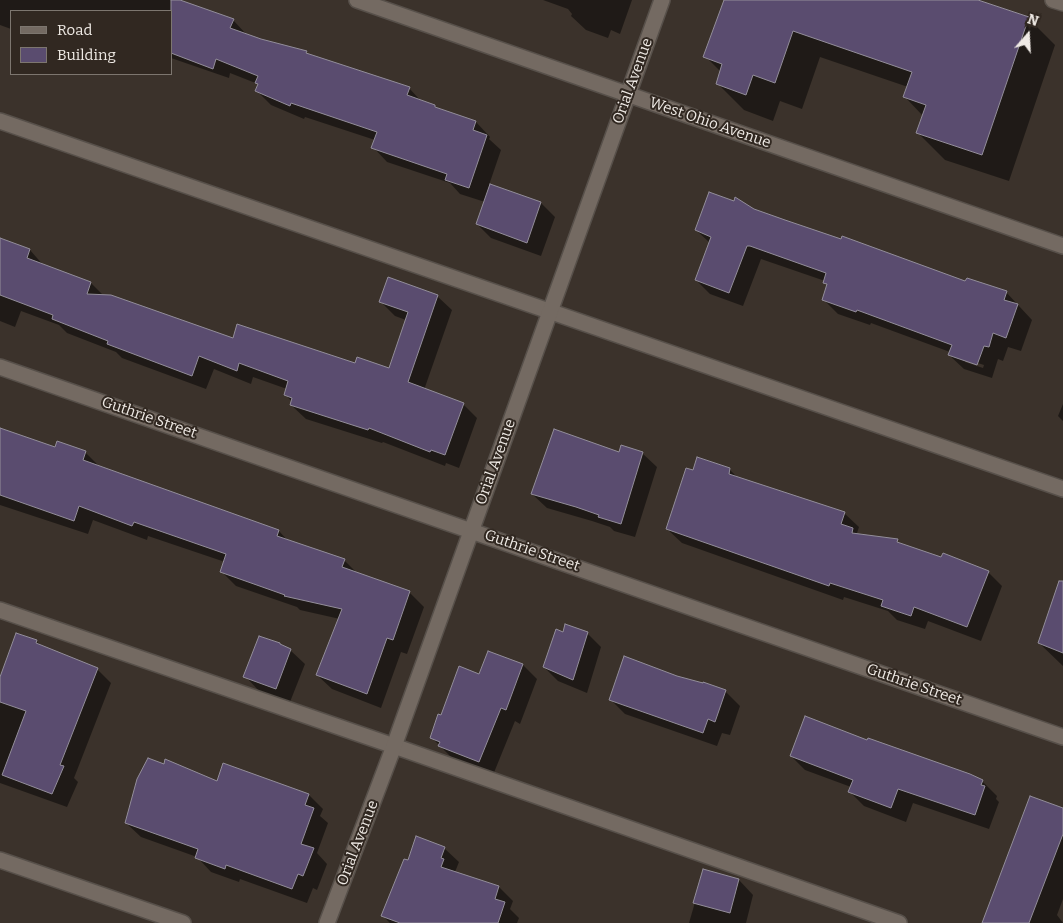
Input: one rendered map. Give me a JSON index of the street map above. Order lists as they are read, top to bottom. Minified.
{"streets":{"street":["Orial Avenue","West Ohio Avenue","Guthrie Street"]},"crossings":[["Orial Avenue","West Ohio Avenue"],["Orial Avenue","Guthrie Street"]],"legend":["Road","Building"],"north":"top"}
